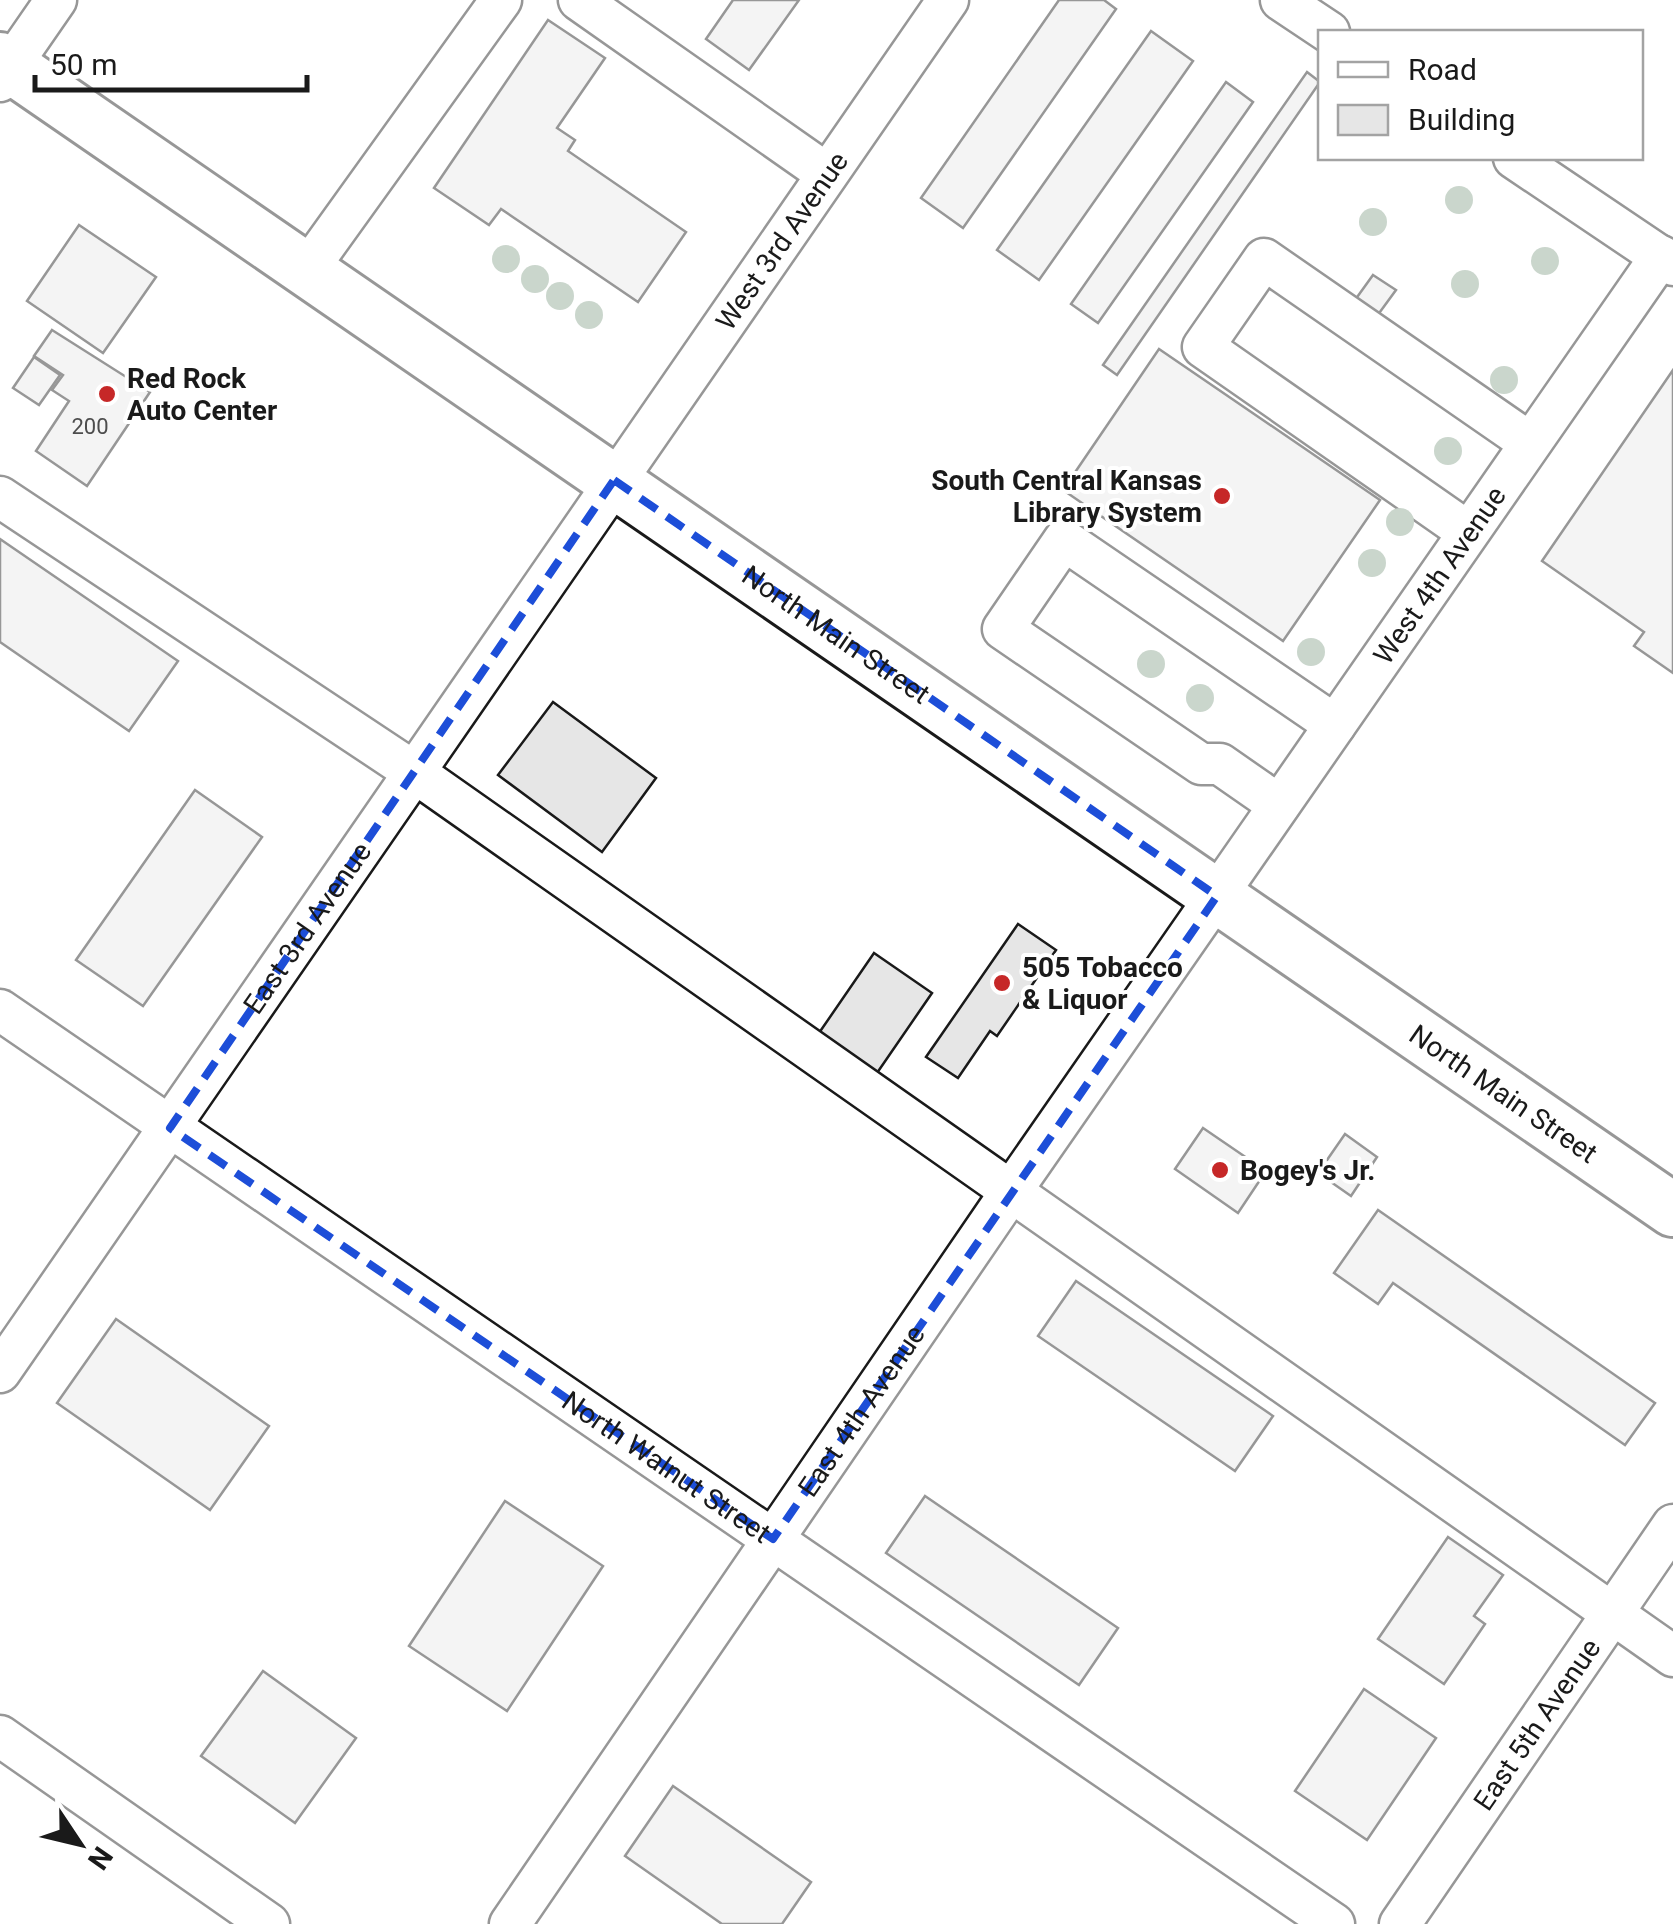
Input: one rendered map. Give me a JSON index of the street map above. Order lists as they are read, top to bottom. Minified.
{"streets":{"main road":["North Main Street"],"street":["West 3rd Avenue","West 4th Avenue","East 3rd Avenue","East 4th Avenue","North Walnut Street","East 5th Avenue"]},"crossings":[["West 3rd Avenue","North Main Street"],["West 3rd Avenue","East 3rd Avenue"],["West 4th Avenue","North Main Street"],["West 4th Avenue","East 4th Avenue"],["North Main Street","East 3rd Avenue"],["North Main Street","East 4th Avenue"],["East 3rd Avenue","North Walnut Street"],["East 4th Avenue","North Walnut Street"]],"places":["Red Rock Auto Center","South Central Kansas Library System","505 Tobacco & Liquor","Bogey's Jr."],"house_numbers":["200"],"legend":["Road","Building"],"scale_bar":"50 m","north":"bottom right"}
